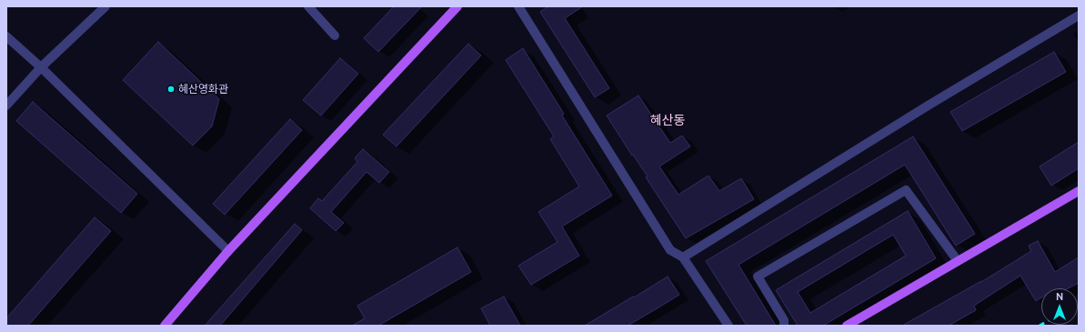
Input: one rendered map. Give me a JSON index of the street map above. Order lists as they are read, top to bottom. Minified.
{"districts":["혜산동"],"places":["혜산영화관"],"north":"top"}
